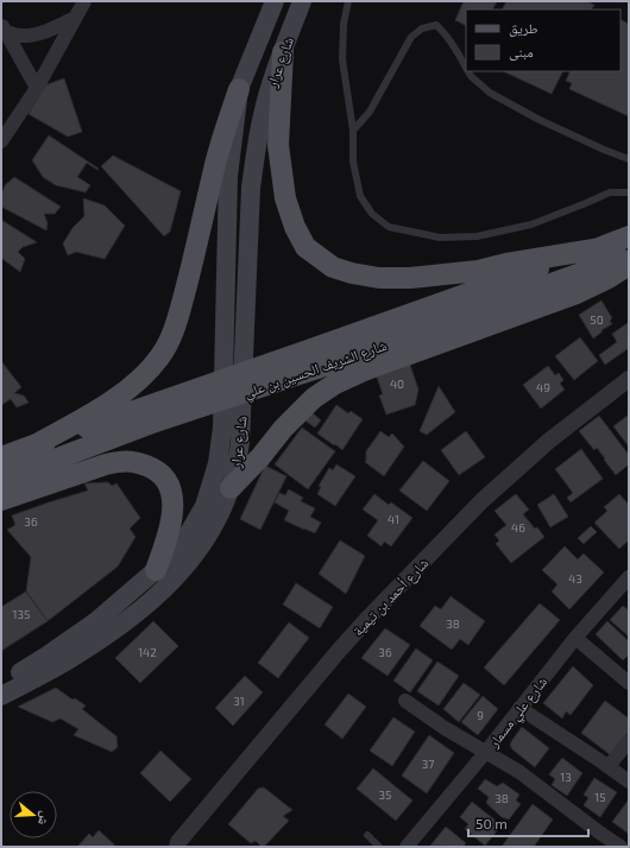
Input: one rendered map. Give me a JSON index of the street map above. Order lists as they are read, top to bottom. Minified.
{"streets":{"main road":["شارع عرار","شارع الشريف الحسين بن علي"],"street":["شارع أحمد بن تيمية","شارع علي مسمار"]},"house_numbers":["50","40","49","41","36","46","43","135","38","142","36","31","9","37","13","35","15","38"],"legend":["طريق","مبنى"],"scale_bar":"50 m","north":"right"}
